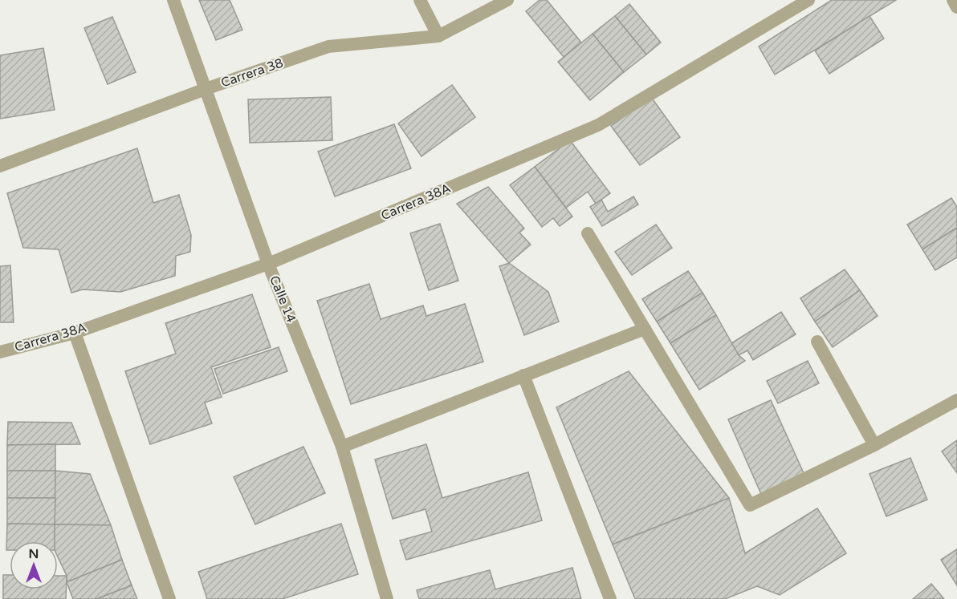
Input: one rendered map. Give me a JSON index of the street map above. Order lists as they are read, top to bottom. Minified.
{"streets":{"street":["Carrera 38","Carrera 38A","Calle 14"]},"crossings":[["Carrera 38","Calle 14"],["Carrera 38A","Calle 14"]],"north":"top"}
